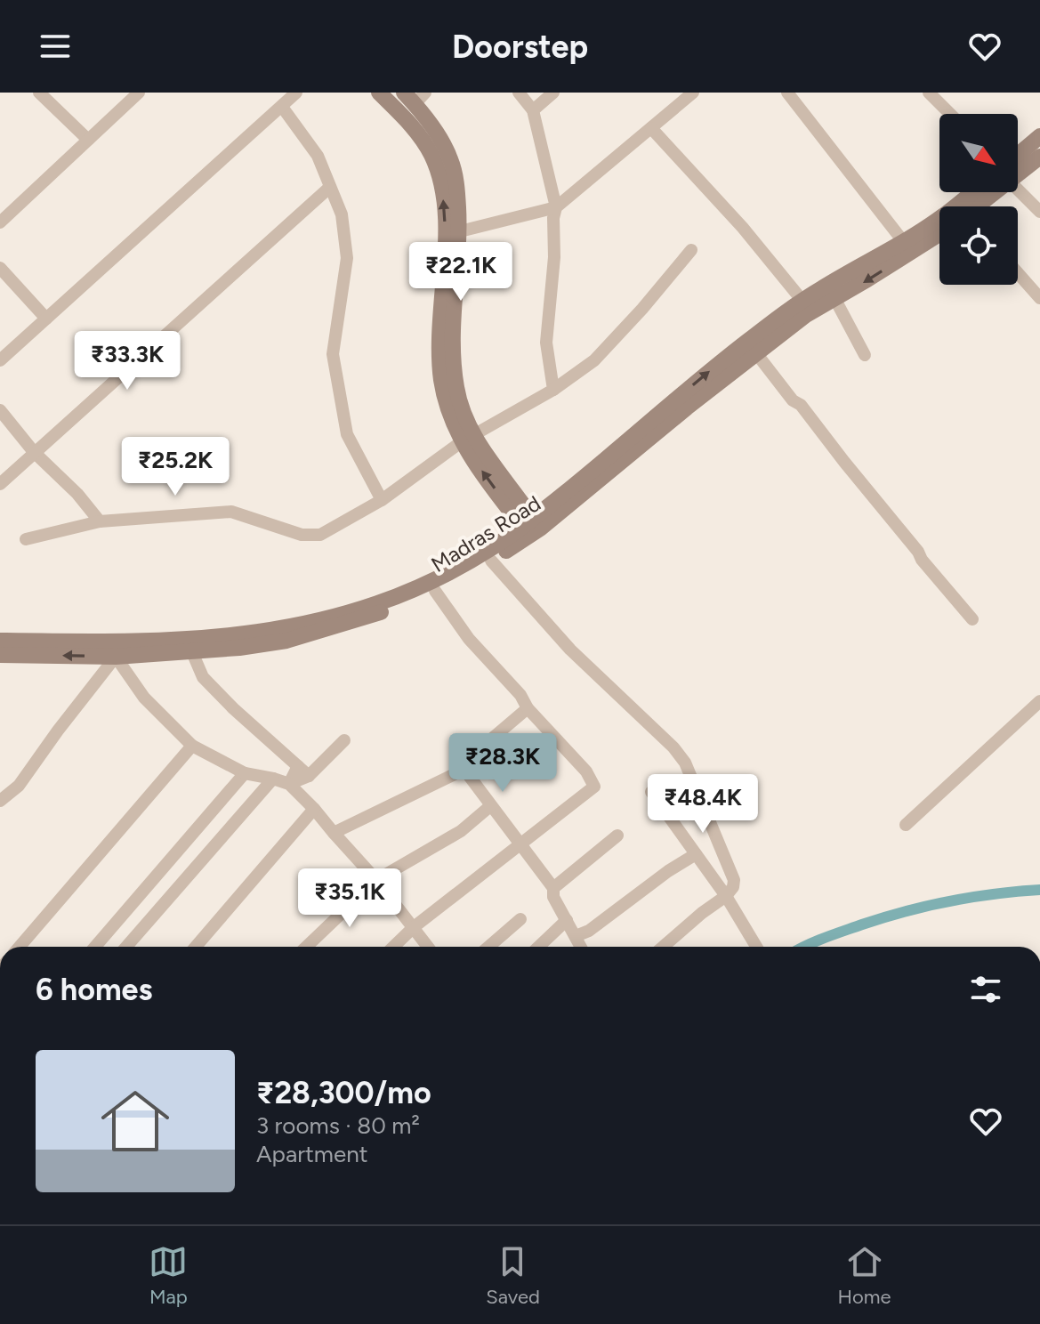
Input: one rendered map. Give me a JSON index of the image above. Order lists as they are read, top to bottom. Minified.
{"streets":{"main road":["Madras Road"]},"north":"bottom right","page":{"header":"Doorstep","price":["₹22.1K","₹33.3K","₹25.2K","₹28.3K","₹48.4K","₹35.1K"],"heading":"6 homes","list":[{"name":"₹28,300/mo","note":"3 rooms · 80 m² · Apartment"}],"tabs":["Map","Saved","Home"]}}
